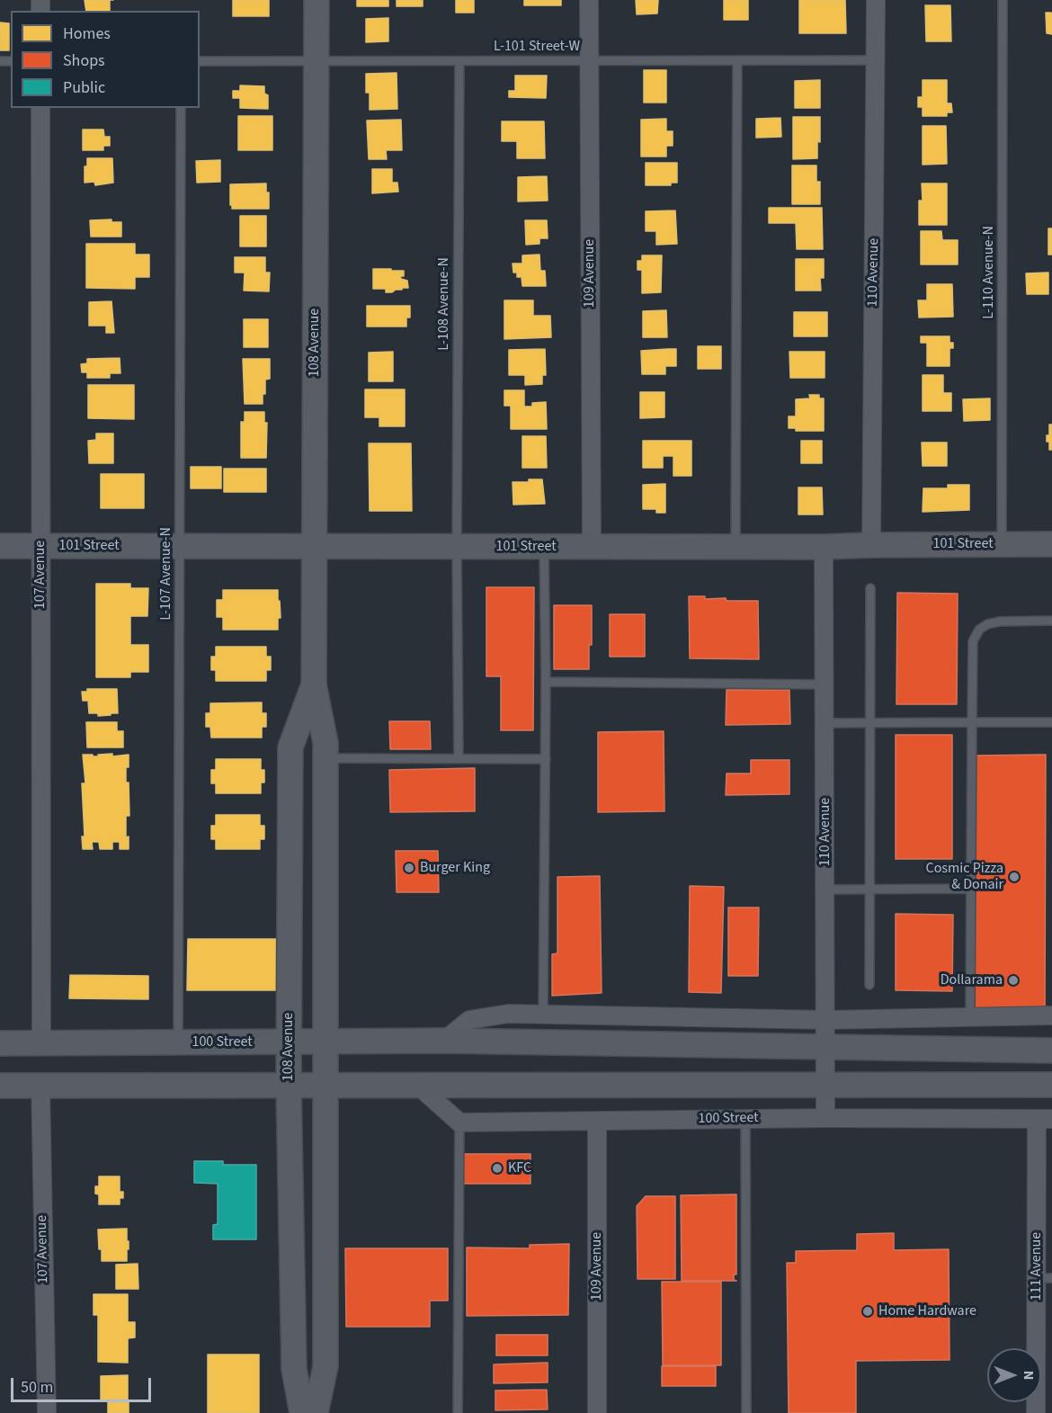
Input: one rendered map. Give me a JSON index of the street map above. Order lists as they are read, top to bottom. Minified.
{"streets":{"street":["110 Avenue","109 Avenue","108 Avenue","101 Street","107 Avenue","100 Street","111 Avenue"],"lane":["L-101 Street-W","L-110 Avenue-N","L-108 Avenue-N","L-107 Avenue-N"]},"crossings":[["L-101 Street-W","110 Avenue"],["L-101 Street-W","109 Avenue"],["L-101 Street-W","L-108 Avenue-N"],["L-101 Street-W","108 Avenue"],["110 Avenue","101 Street"],["110 Avenue","100 Street"],["L-110 Avenue-N","101 Street"],["109 Avenue","101 Street"],["109 Avenue","100 Street"],["L-108 Avenue-N","101 Street"],["108 Avenue","101 Street"],["108 Avenue","100 Street"],["101 Street","L-107 Avenue-N"],["101 Street","107 Avenue"],["L-107 Avenue-N","100 Street"],["107 Avenue","100 Street"],["100 Street","111 Avenue"]],"places":["Burger King","Cosmic Pizza & Donair","Dollarama","KFC","Home Hardware"],"legend":["Homes","Shops","Public"],"scale_bar":"50 m","north":"right"}
